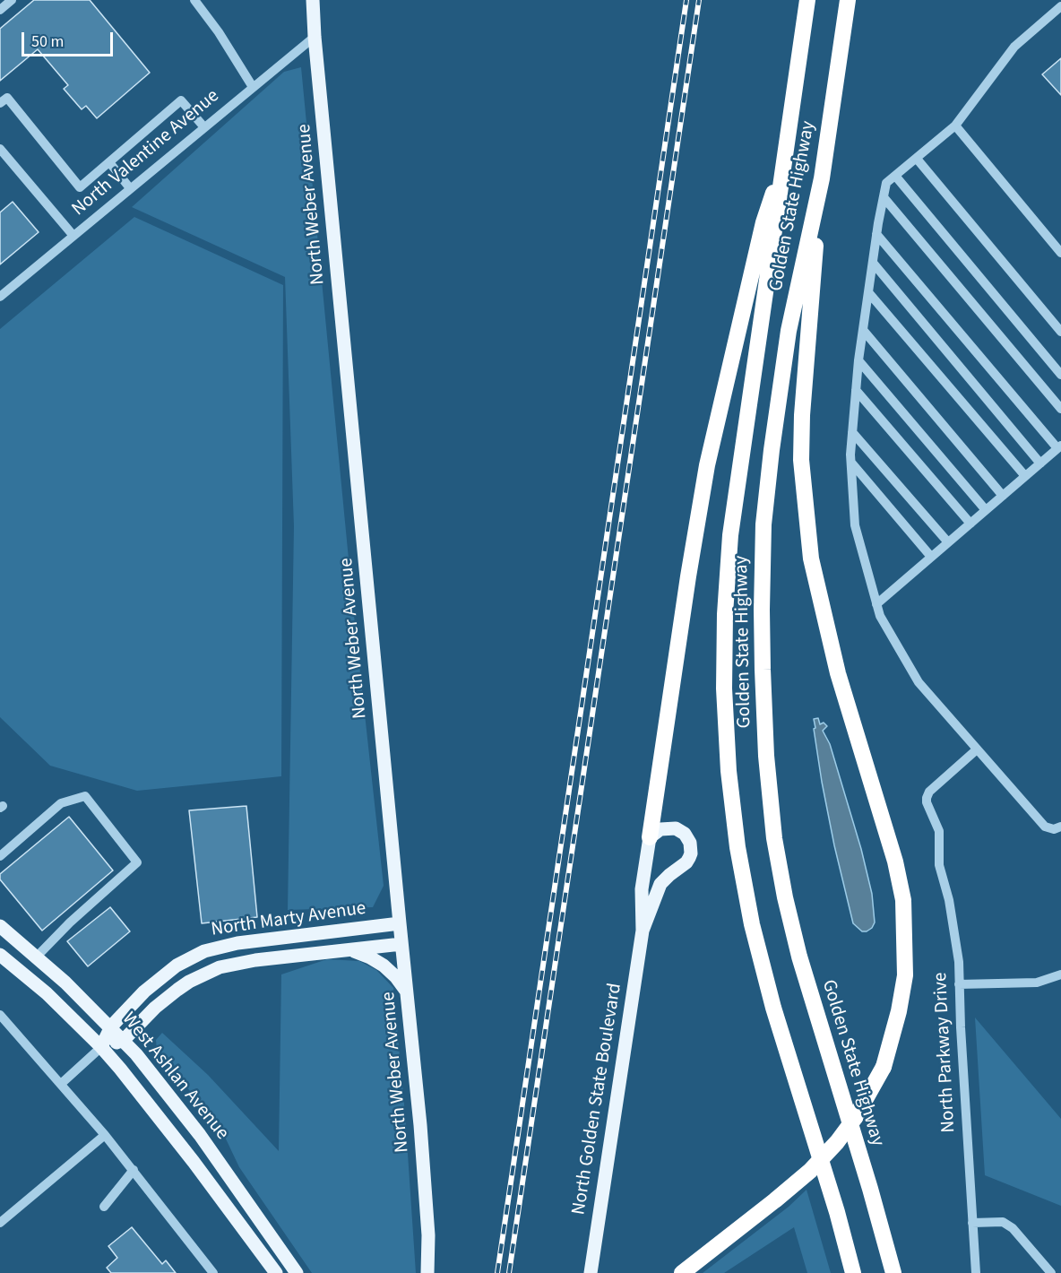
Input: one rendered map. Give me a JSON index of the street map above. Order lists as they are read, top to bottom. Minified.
{"streets":{"highway":["Golden State Highway"],"main road":["North Weber Avenue","North Marty Avenue","West Ashlan Avenue","North Golden State Boulevard"],"street":["North Valentine Avenue","North Parkway Drive"]},"crossings":[["North Valentine Avenue","North Weber Avenue"],["North Weber Avenue","North Marty Avenue"],["North Marty Avenue","West Ashlan Avenue"]],"scale_bar":"50 m"}
